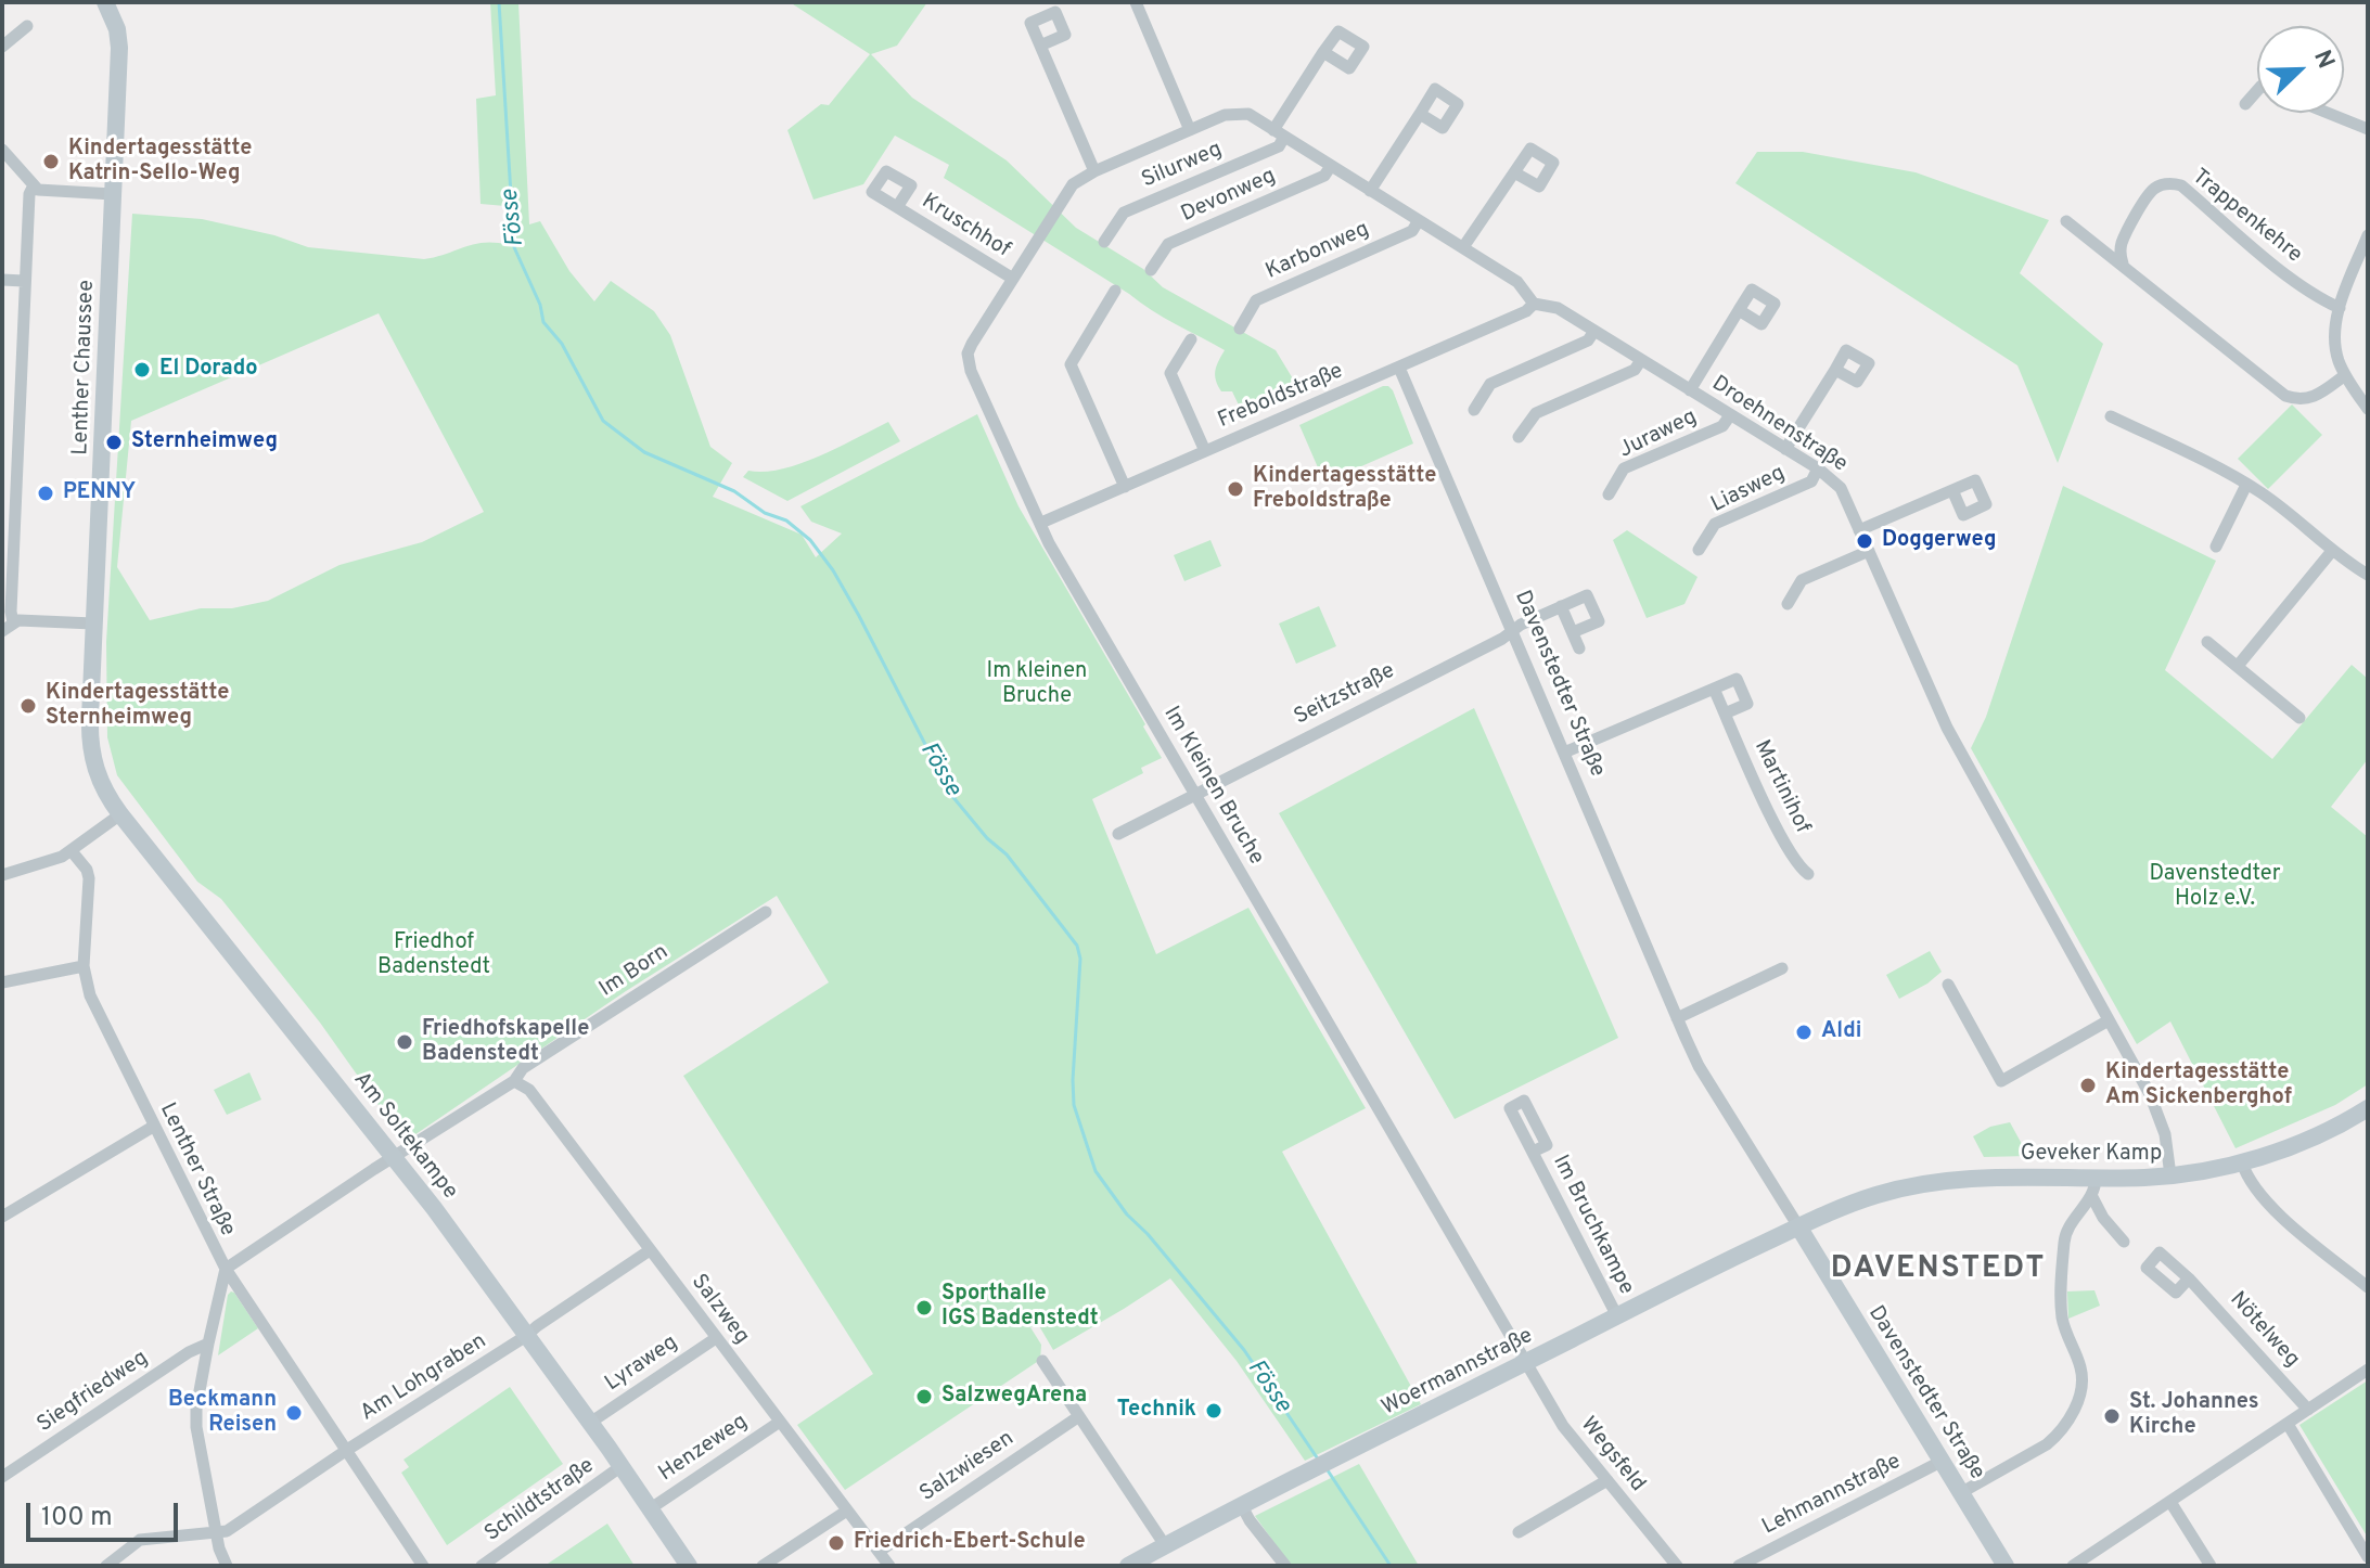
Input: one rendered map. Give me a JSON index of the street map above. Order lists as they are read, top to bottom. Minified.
{"streets":{"street":["Silurweg","Devonweg","Trappenkehre","Kruschhof","Karbonweg","Lenther Chaussee","Freboldstraße","Droehnenstraße","Juraweg","Liasweg","Davenstedter Straße","Seitzstraße","Im Kleinen Bruche","Martinihof","Im Born","Am Soltekampe","Geveker Kamp","Lenther Straße","Im Bruchkampe","Salzweg","Nötelweg","Lyraweg","Woermannstraße","Am Lohgraben","Siegfriedweg","Henzeweg","Wegsfeld","Salzwiesen","Lehmannstraße","Schildtstraße"]},"crossings":[["Silurweg","Droehnenstraße"],["Devonweg","Droehnenstraße"],["Kruschhof","Im Kleinen Bruche"],["Karbonweg","Droehnenstraße"],["Lenther Chaussee","Am Soltekampe"],["Freboldstraße","Droehnenstraße"],["Freboldstraße","Davenstedter Straße"],["Freboldstraße","Im Kleinen Bruche"],["Droehnenstraße","Juraweg"],["Droehnenstraße","Liasweg"],["Droehnenstraße","Im Kleinen Bruche"],["Droehnenstraße","Geveker Kamp"],["Davenstedter Straße","Seitzstraße"],["Davenstedter Straße","Geveker Kamp"],["Davenstedter Straße","Woermannstraße"],["Davenstedter Straße","Lehmannstraße"],["Seitzstraße","Im Kleinen Bruche"],["Im Kleinen Bruche","Woermannstraße"],["Im Kleinen Bruche","Wegsfeld"],["Im Born","Am Soltekampe"],["Im Born","Lenther Straße"],["Im Born","Salzweg"],["Am Soltekampe","Lyraweg"],["Am Soltekampe","Am Lohgraben"],["Am Soltekampe","Henzeweg"],["Am Soltekampe","Schildtstraße"],["Geveker Kamp","Woermannstraße"],["Lenther Straße","Am Lohgraben"],["Lenther Straße","Siegfriedweg"],["Im Bruchkampe","Woermannstraße"],["Salzweg","Lyraweg"],["Salzweg","Am Lohgraben"],["Salzweg","Henzeweg"],["Salzweg","Salzwiesen"],["Woermannstraße","Wegsfeld"]],"districts":["DAVENSTEDT"],"water":["Fösse"],"parks":["Im kleinen Bruche","Davenstedter Holz e.V.","Friedhof Badenstedt"],"places":["Kindertagesstätte Katrin-Sello-Weg","El Dorado","Sternheimweg","Kindertagesstätte Freboldstraße","PENNY","Doggerweg","Kindertagesstätte Sternheimweg","Aldi","Friedhofskapelle Badenstedt","Kindertagesstätte Am Sickenberghof","Sporthalle IGS Badenstedt","SalzwegArena","Technik","Beckmann Reisen","St. Johannes Kirche","Friedrich-Ebert-Schule"],"scale_bar":"100 m","north":"top right"}
